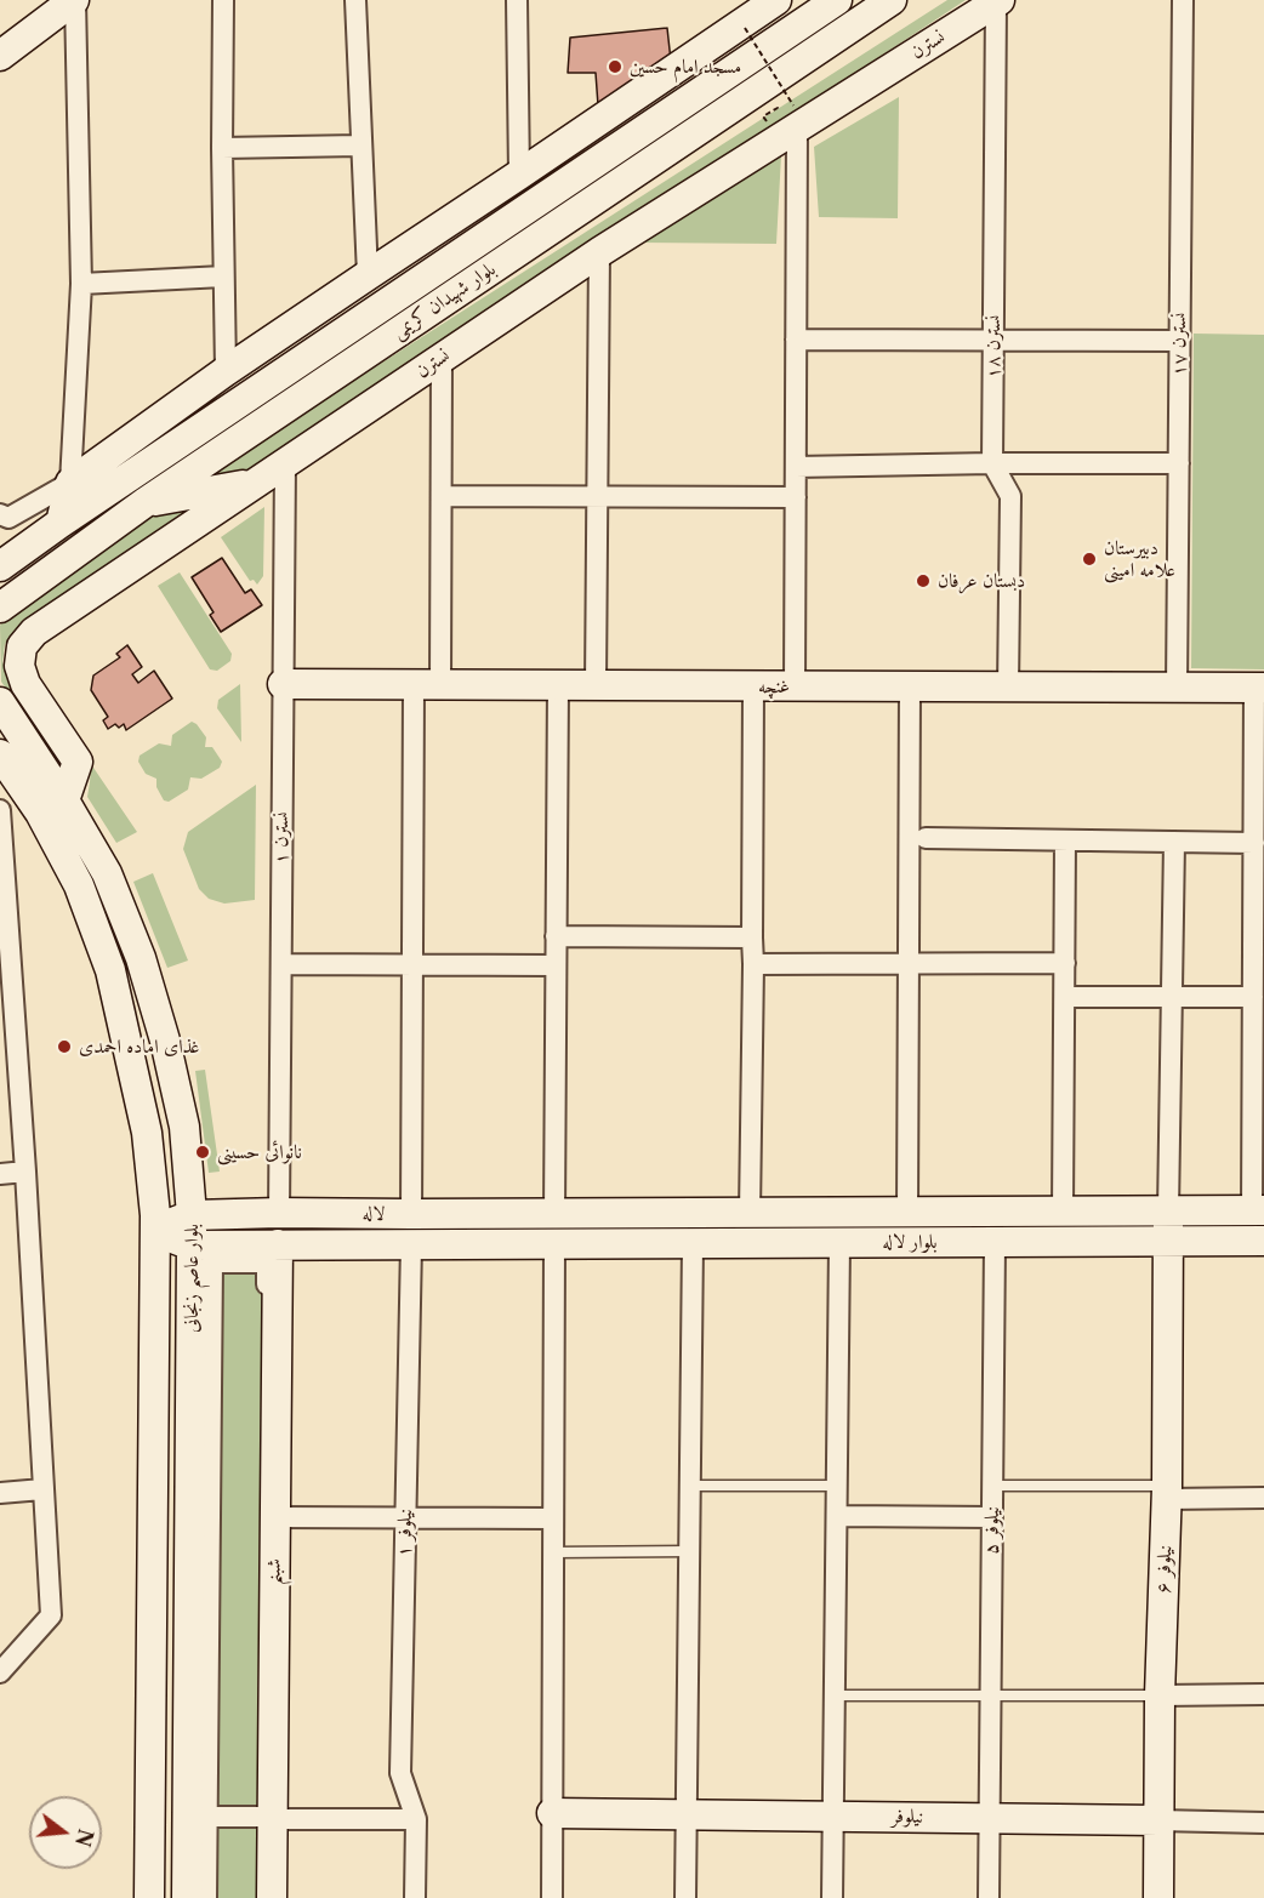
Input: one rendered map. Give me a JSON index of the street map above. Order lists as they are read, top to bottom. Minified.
{"streets":{"main road":["نسترن","بلوار شهیدان کریمی","غنچه","لاله","بلوار لاله","بلوار عاصم زنجانی","نیلوفر ۶","شبنم","نیلوفر"],"street":["نسترن ۱۷","نسترن ۱۸","نسترن ۱","نیلوفر ۵","نیلوفر ۱"]},"crossings":[["نسترن","نسترن ۱۸"],["نسترن","نسترن ۱"],["نسترن","بلوار عاصم زنجانی"],["نسترن ۱۷","غنچه"],["نسترن ۱۸","غنچه"],["غنچه","نسترن ۱"],["نسترن ۱","لاله"],["لاله","بلوار لاله"],["لاله","بلوار عاصم زنجانی"],["لاله","نیلوفر ۱"],["لاله","شبنم"],["بلوار لاله","نیلوفر ۵"],["بلوار لاله","نیلوفر ۶"],["نیلوفر ۵","نیلوفر"],["نیلوفر ۶","نیلوفر"]],"places":["مسجد امام حسین","دبیرستان علامه امینی","دبستان عرفان","غذای اماده احمدی","نانوائی حسینی"],"north":"right"}
